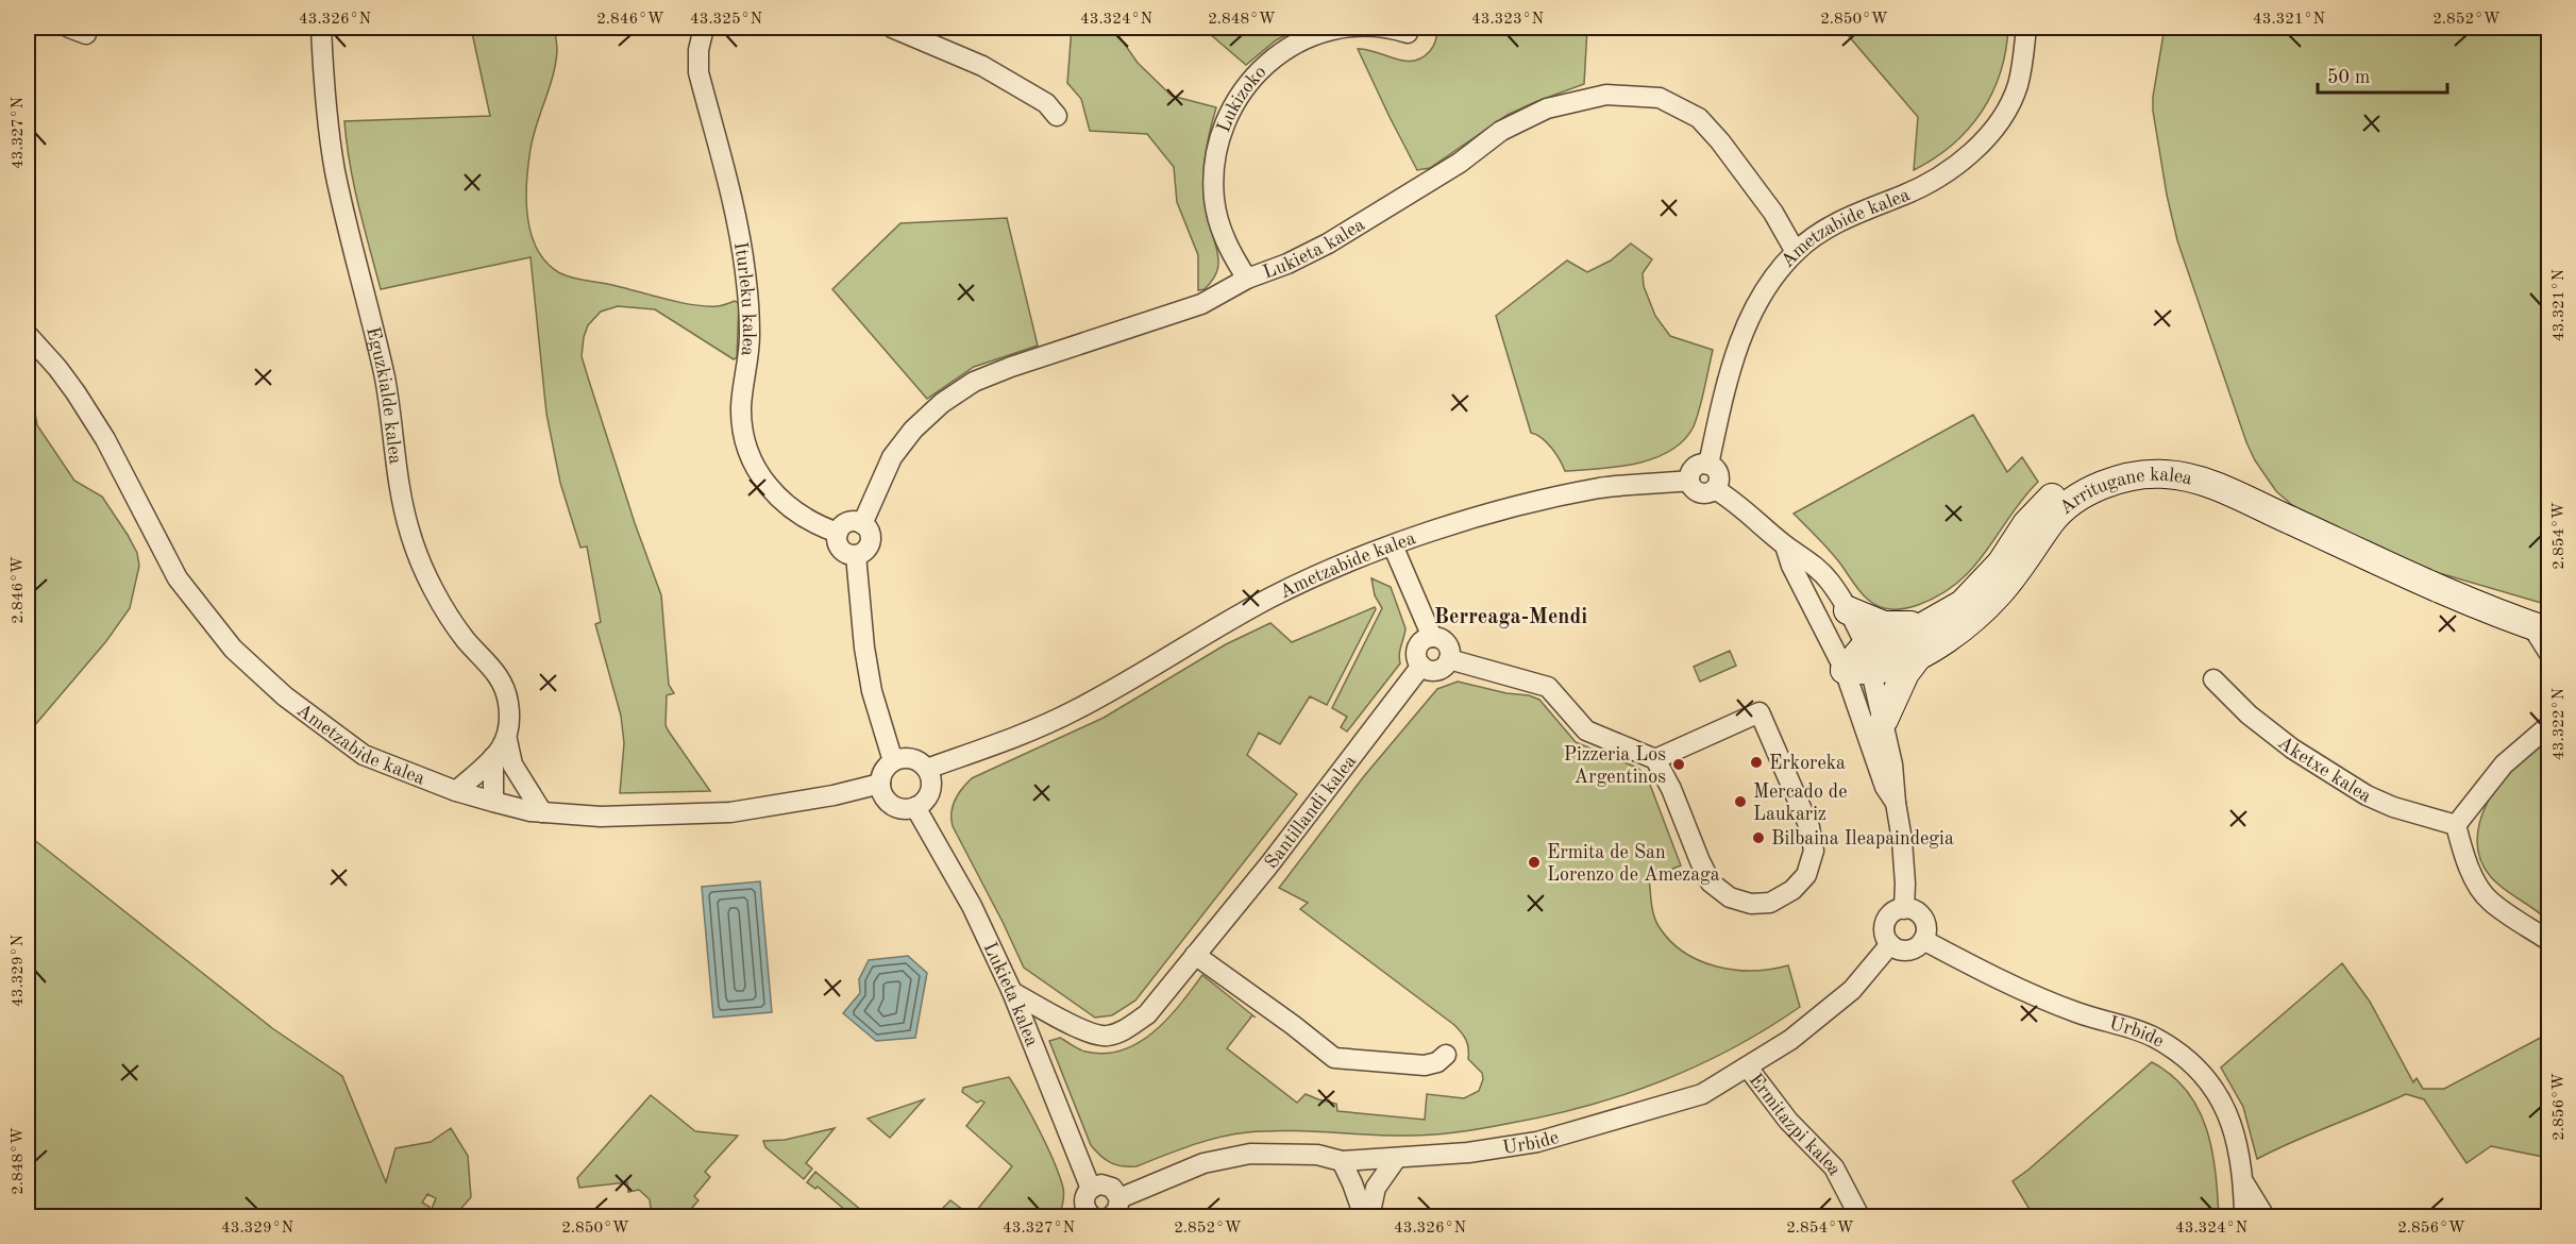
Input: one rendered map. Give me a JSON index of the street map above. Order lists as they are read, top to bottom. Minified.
{"streets":{"street":["Lukizoko","Ametzabide kalea","Lukieta kalea","Iturleku kalea","Eguzkialde kalea","Arritugane kalea","Aketxe kalea","Santillandi kalea","Urbide","Ermitazpi kalea"]},"crossings":[["Lukizoko","Lukieta kalea"],["Ametzabide kalea","Lukieta kalea"],["Ametzabide kalea","Eguzkialde kalea"],["Lukieta kalea","Iturleku kalea"],["Lukieta kalea","Santillandi kalea"],["Urbide","Ermitazpi kalea"]],"districts":["Berreaga-Mendi"],"places":["Erkoreka","Pizzeria Los Argentinos","Mercado de Laukariz","Bilbaina Ileapaindegia","Ermita de San Lorenzo de Amezaga"],"scale_bar":"50 m","coordinates":["43.326°N","2.846°W","43.325°N","43.324°N","2.848°W","43.323°N","2.850°W","43.321°N","2.852°W","43.327°N","2.854°W","43.322°N","43.329°N","2.856°W"]}
